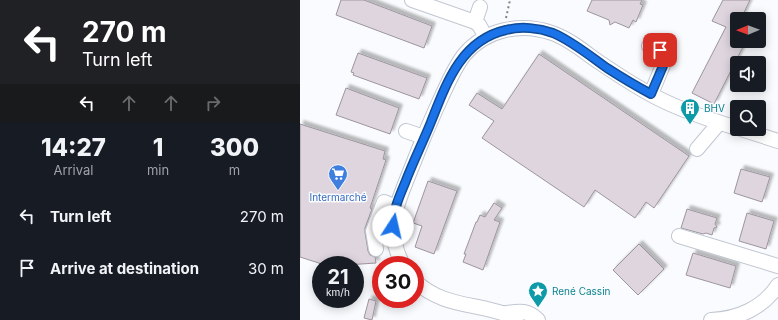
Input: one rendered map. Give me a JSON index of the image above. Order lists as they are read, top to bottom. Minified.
{"places":{"building":["BHV"],"supermarket":["Intermarché"],"place":["René Cassin"]},"north":"left","page":{"turn":["270 m","Turn left"],"eta":["14:27","Arrival","1","min","300","m"],"list":[{"name":"Turn left","value":"270 m"},{"name":"Arrive at destination","value":"30 m"}],"speed":"21 km/h","limit":"30"}}
